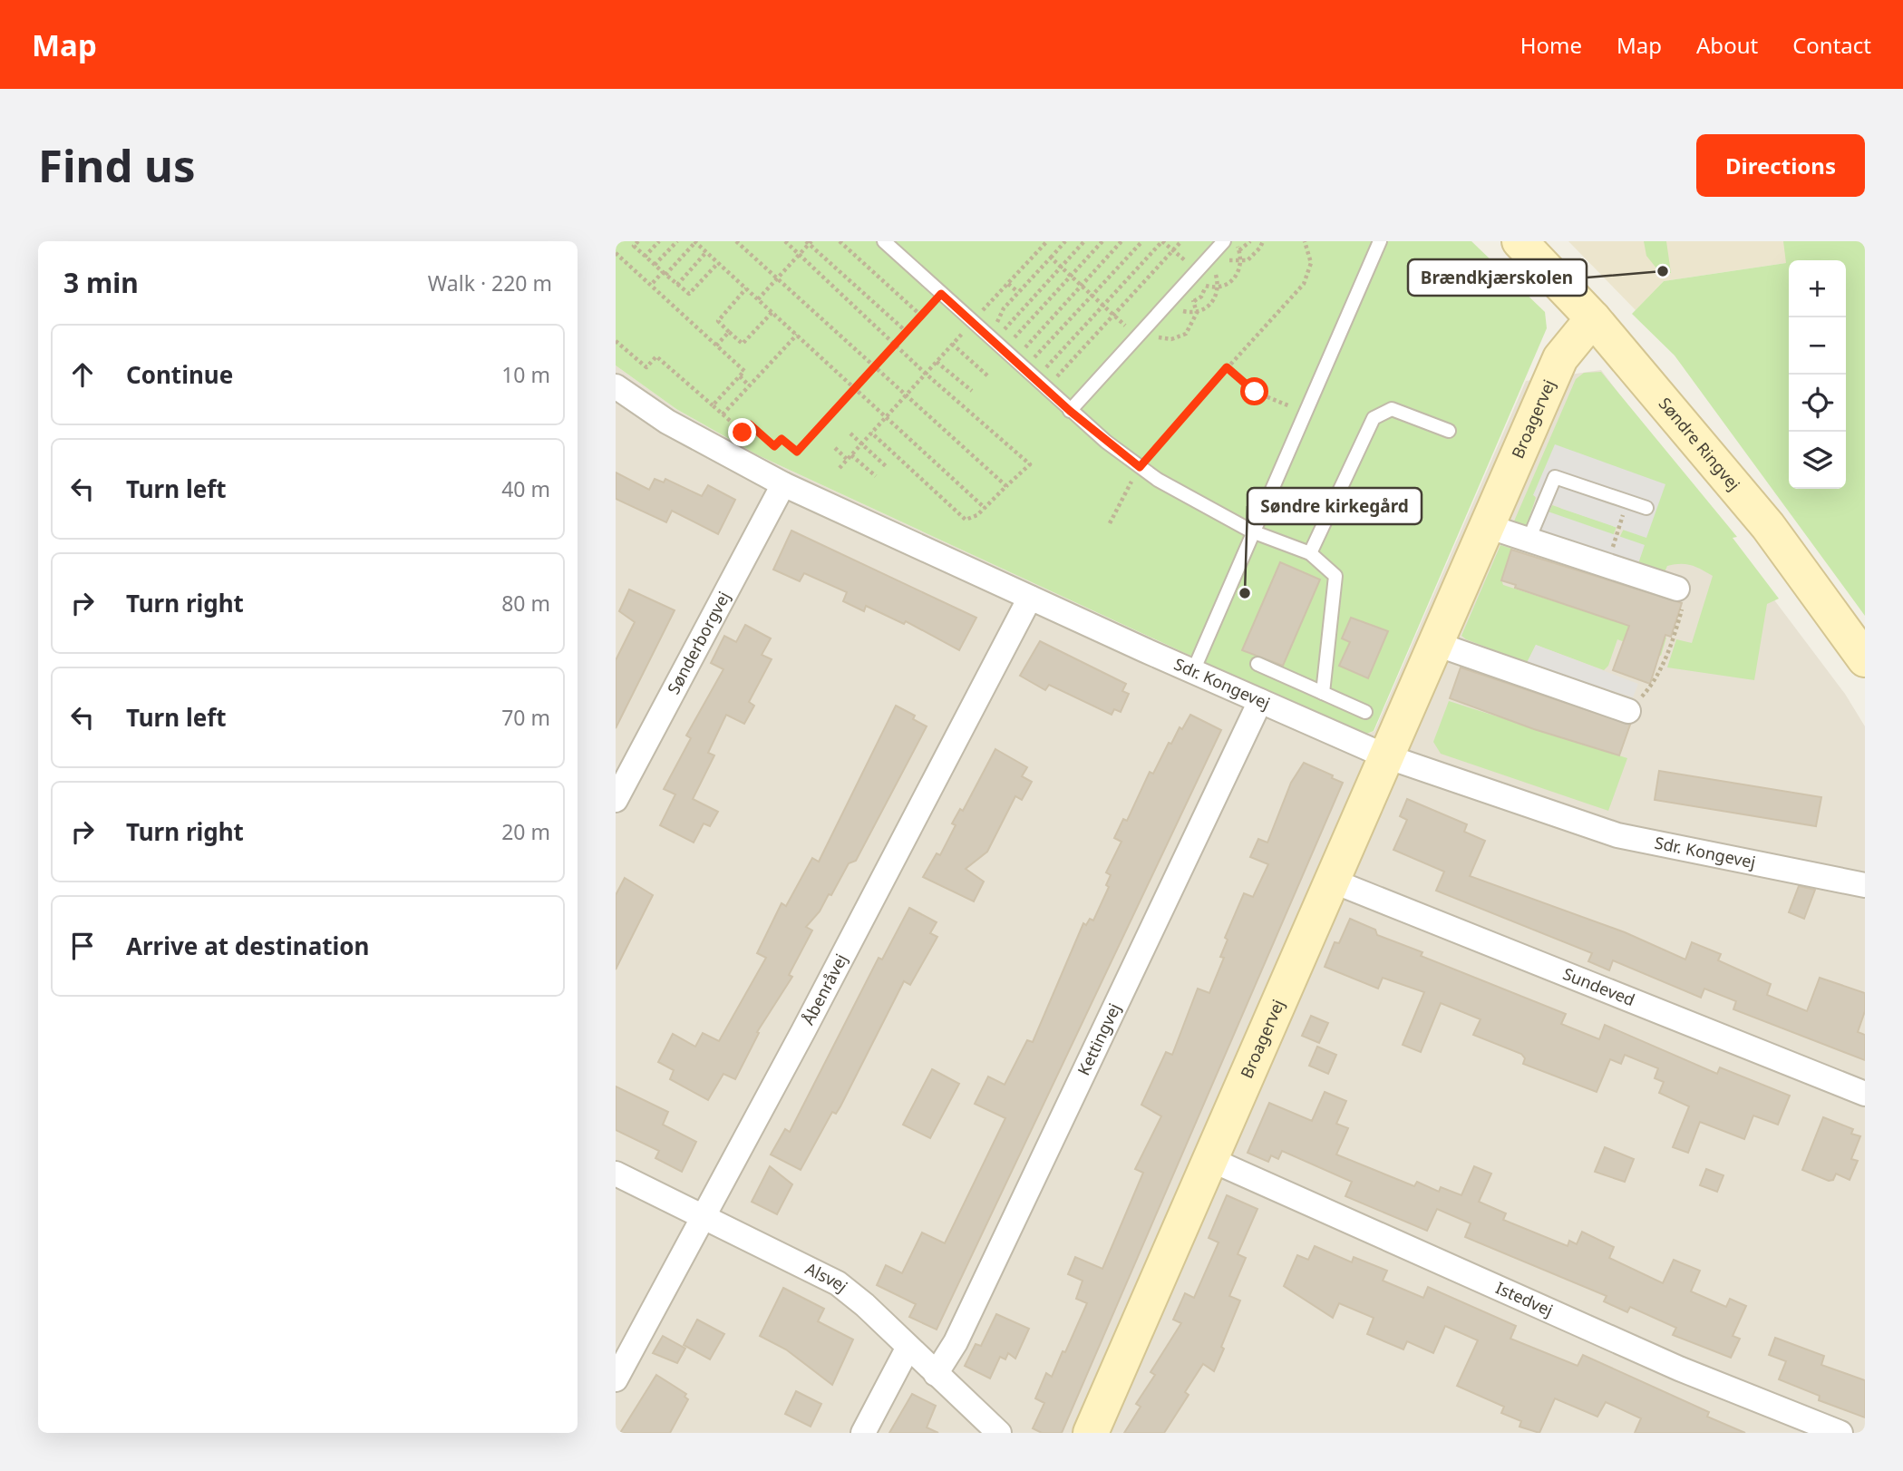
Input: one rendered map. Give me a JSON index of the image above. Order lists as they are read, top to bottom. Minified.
{"streets":{"street":["Broagervej","Søndre Ringvej","Sønderborgvej","Sdr. Kongevej","Sundeved","Åbenråvej","Kettingvej","Alsvej","Istedvej"]},"crossings":[["Broagervej","Søndre Ringvej"],["Broagervej","Sdr. Kongevej"],["Broagervej","Sundeved"],["Broagervej","Istedvej"],["Sønderborgvej","Sdr. Kongevej"],["Sdr. Kongevej","Åbenråvej"],["Sdr. Kongevej","Kettingvej"],["Åbenråvej","Alsvej"],["Kettingvej","Alsvej"]],"places":["Brændkjærskolen","Søndre kirkegård"],"page":{"header":"Map","nav":["Home","Map","About","Contact"],"buttons":"Directions","title":"Find us","heading":["3 min","Walk · 220 m"],"map_buttons":["+","−"],"list":[["Continue","10 m"],["Turn left","40 m"],["Turn right","80 m"],["Turn left","70 m"],["Turn right","20 m"],"Arrive at destination"]}}
